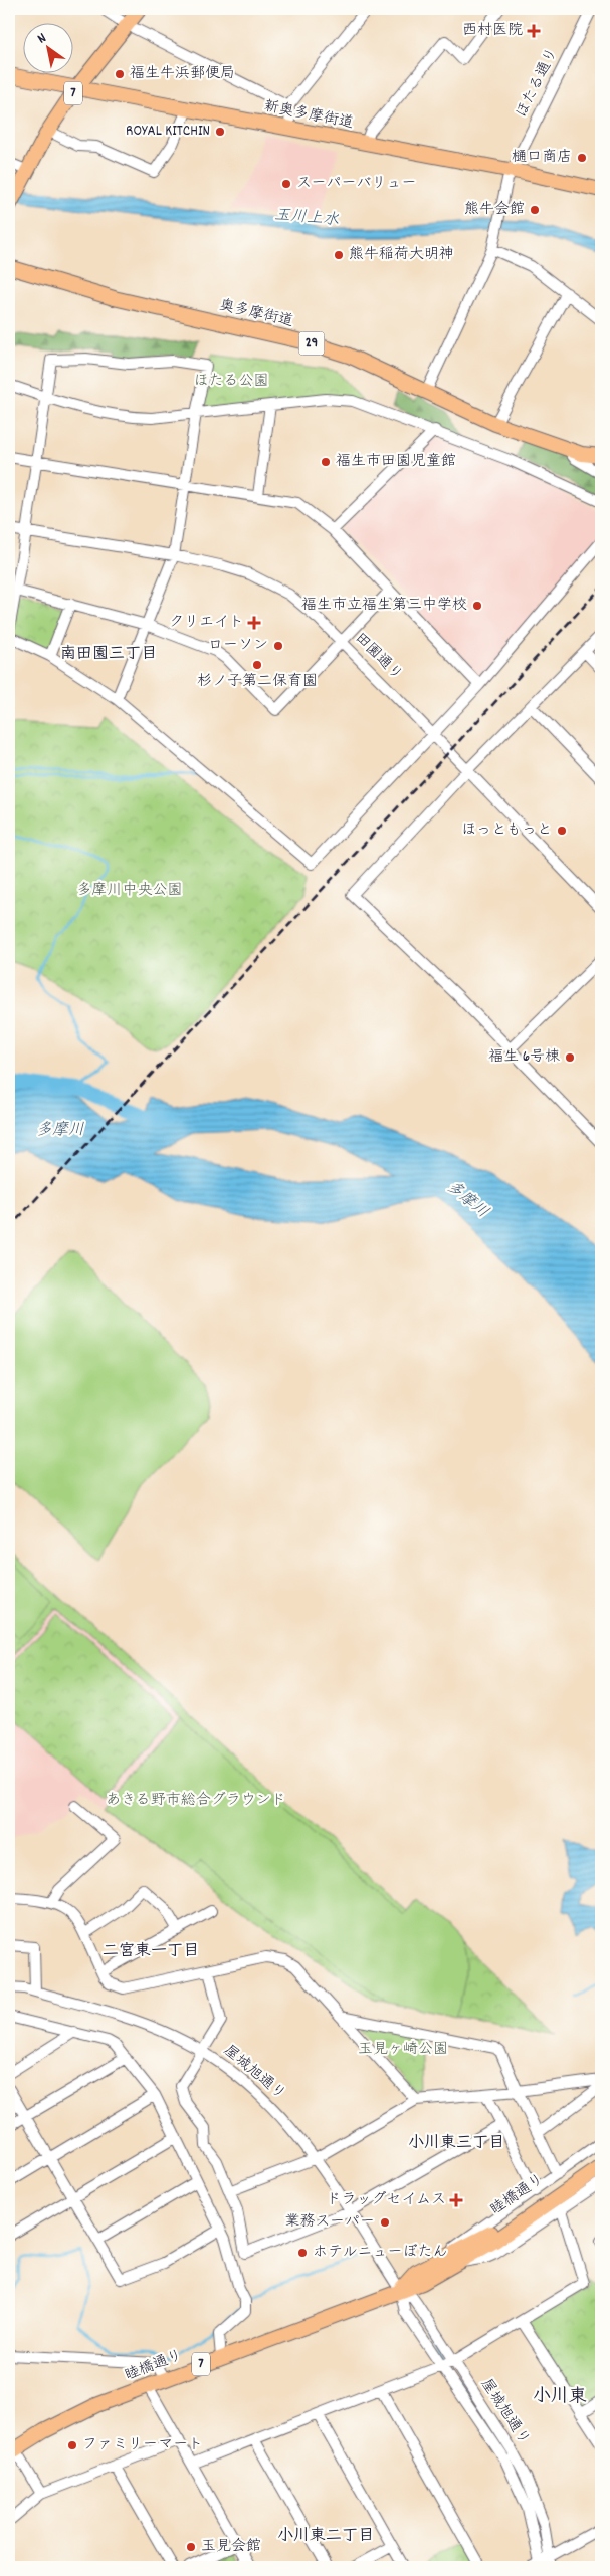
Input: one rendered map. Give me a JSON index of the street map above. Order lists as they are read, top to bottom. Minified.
{"streets":{"main road":["7","新奥多摩街道","奥多摩街道","29","睦橋通り"],"street":["ほたる通り","田園通り","屋城旭通り"]},"crossings":[["ほたる通り","新奥多摩街道"],["ほたる通り","奥多摩街道"],["7","新奥多摩街道"],["屋城旭通り","睦橋通り"]],"districts":["南田園三丁目","二宮東一丁目","小川東三丁目","小川東","小川東二丁目"],"water":["玉川上水","多摩川"],"parks":["ほたる公園","多摩川中央公園","あきる野市総合グラウンド","玉見ヶ崎公園"],"places":{"health":["西村医院","クリエイト","ドラッグセイムス"],"other":["福生牛浜郵便局","ROYAL KITCHIN","樋口商店","スーパーバリュー","熊牛会館","熊牛稲荷大明神","福生市田園児童館","福生市立福生第三中学校","ローソン","杉ノ子第二保育園","ほっともっと","福生 6号棟","業務スーパー","ホテルニューぼたん","ファミリーマート","玉見会館"]},"north":"top left"}
